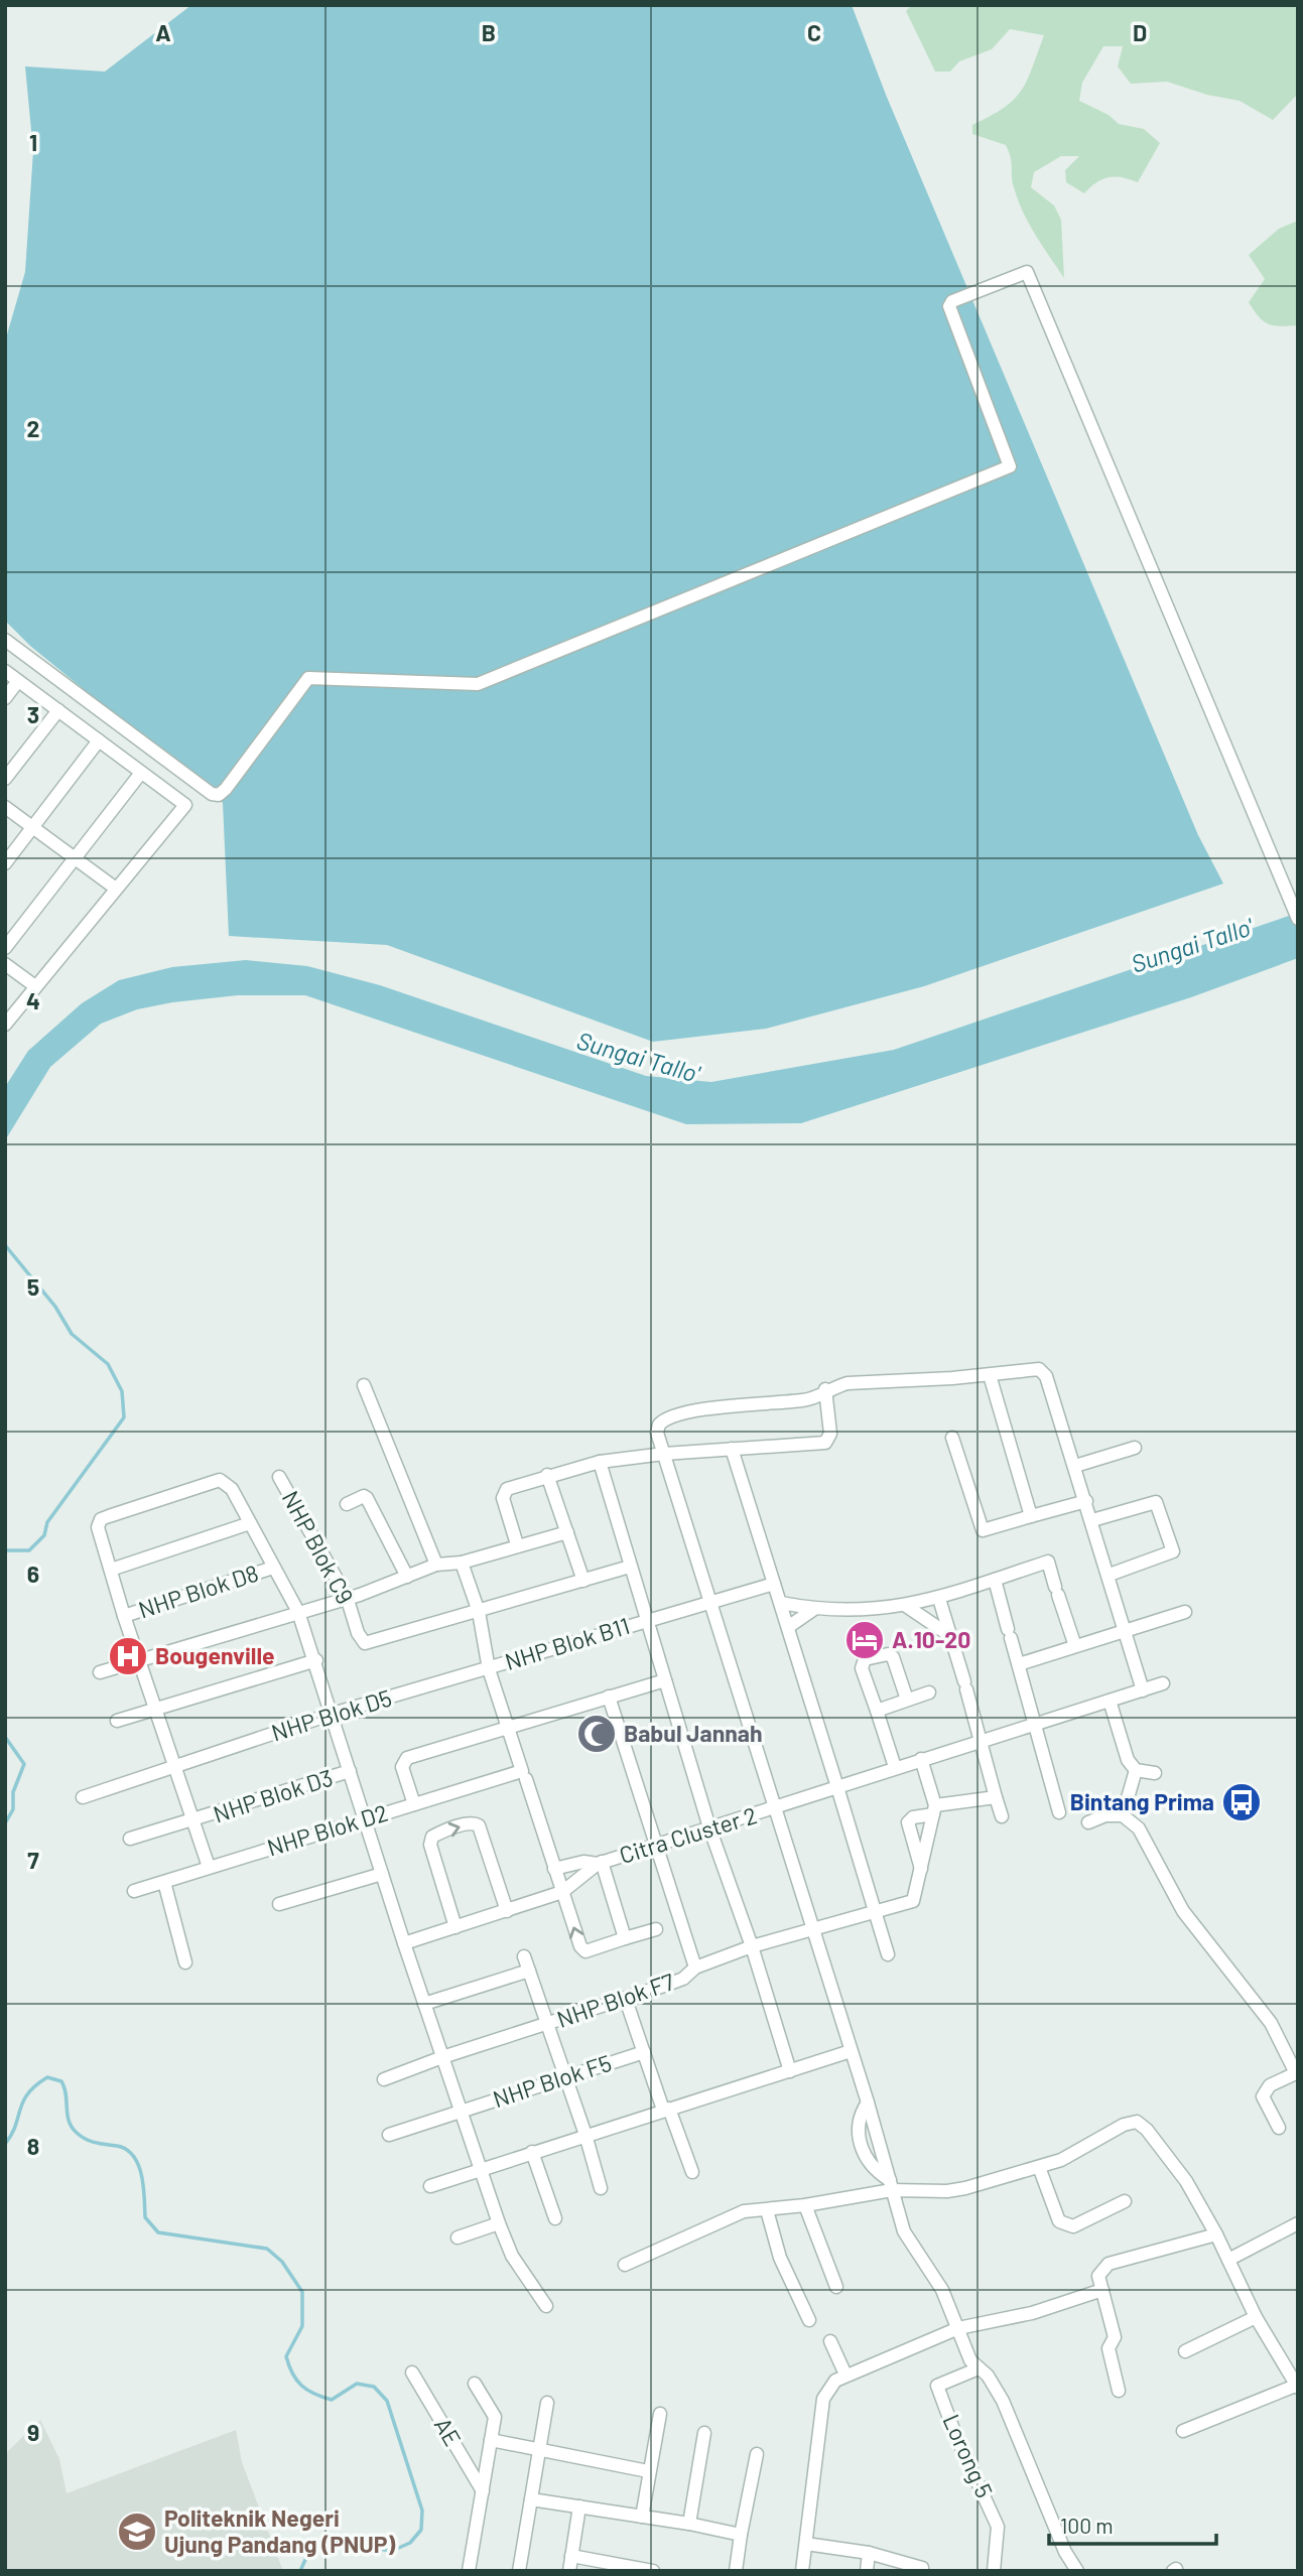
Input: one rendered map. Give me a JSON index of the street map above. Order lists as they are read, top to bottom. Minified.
{"streets":{"street":["NHP Blok C9","NHP Blok D8","NHP Blok B11","NHP Blok D5","NHP Blok D3","NHP Blok D2","Citra Cluster 2","NHP Blok F7","NHP Blok F5","AE","Lorong 5"]},"crossings":[["NHP Blok B11","NHP Blok D5"],["Citra Cluster 2","NHP Blok F7"]],"water":["Sungai Tallo'"],"places":{"hotel":["A.10-20"],"hospital":["Bougenville"],"mosque":["Babul Jannah"],"bus stop":["Bintang Prima"],"school or university":["Politeknik Negeri Ujung Pandang (PNUP)"]},"scale_bar":"100 m","grid":{"columns":["A","B","C","D"],"rows":["1","2","3","4","5","6","7","8","9"]}}
